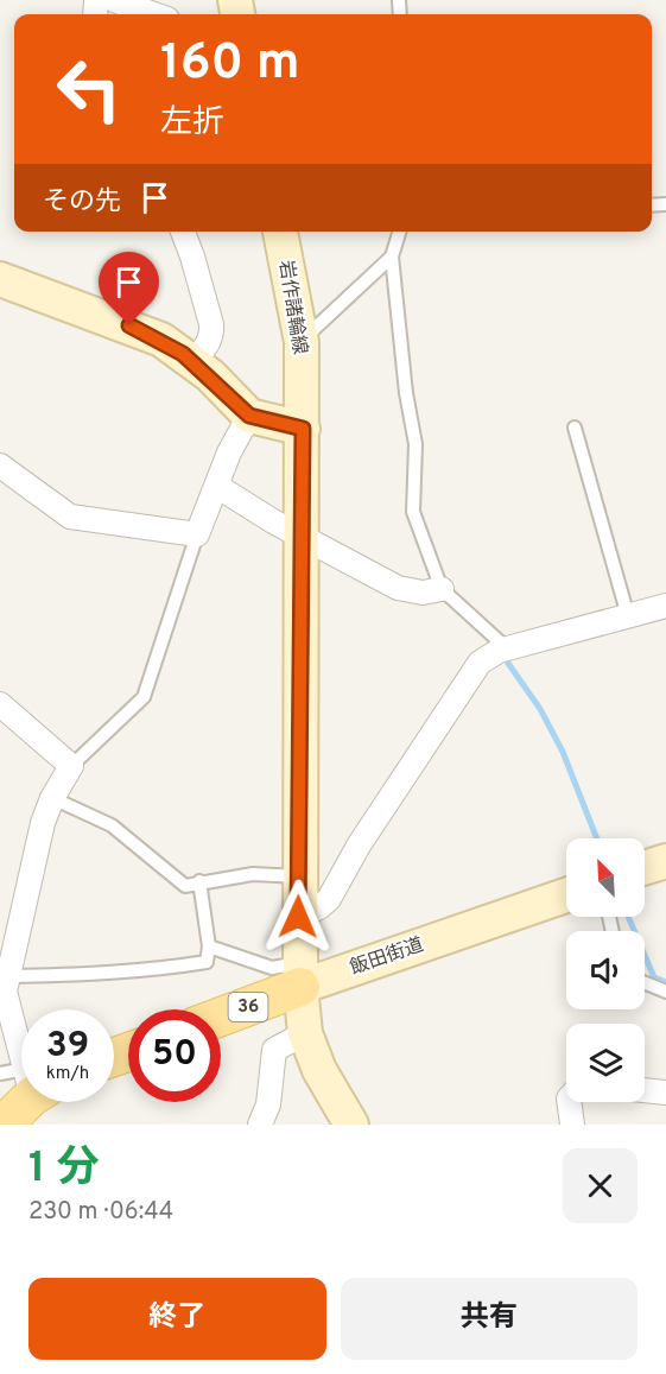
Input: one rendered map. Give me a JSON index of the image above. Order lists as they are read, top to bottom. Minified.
{"streets":{"main road":["岩作諸輪線","飯田街道","36"]},"crossings":[["岩作諸輪線","飯田街道"]],"north":"top left","page":{"turn":["160 m","左折"],"then":"その先","speed":"39 km/h","limit":"50","heading":["1 分","230 m · 06:44"],"buttons":["終了","共有"]}}
